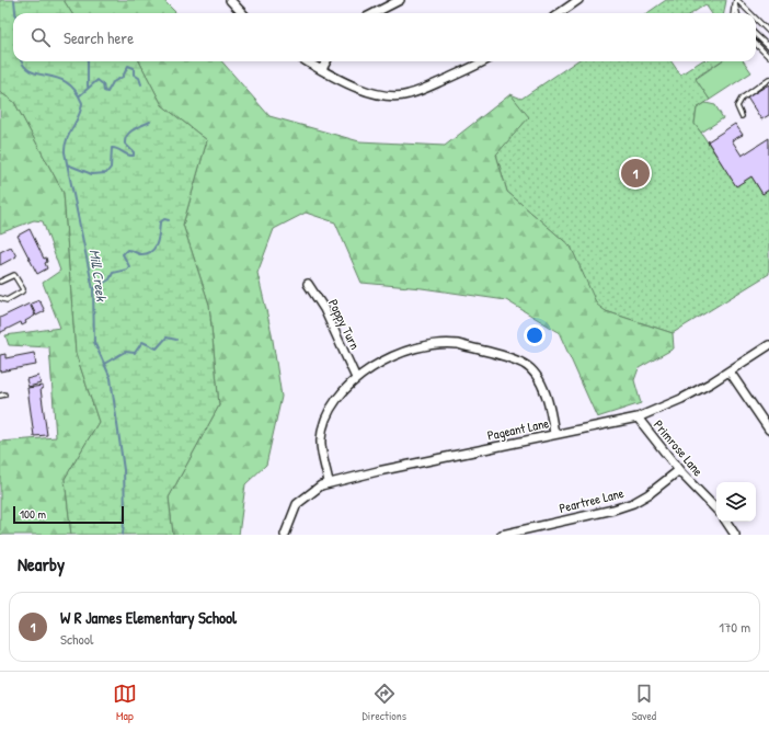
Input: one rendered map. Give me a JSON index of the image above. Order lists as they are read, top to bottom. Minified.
{"streets":{"street":["Poppy Turn","Pageant Lane","Primrose Lane","Peartree Lane"]},"crossings":[["Pageant Lane","Primrose Lane"],["Primrose Lane","Peartree Lane"]],"water":["Mill Creek"],"scale_bar":"100 m","page":{"search":"Search here","pins":"1","scale":"100 m","heading":"Nearby","list":[{"mark":"1","name":"W R James Elementary School","note":"School","value":"170 m"}],"nav":["Map","Directions","Saved"]}}
